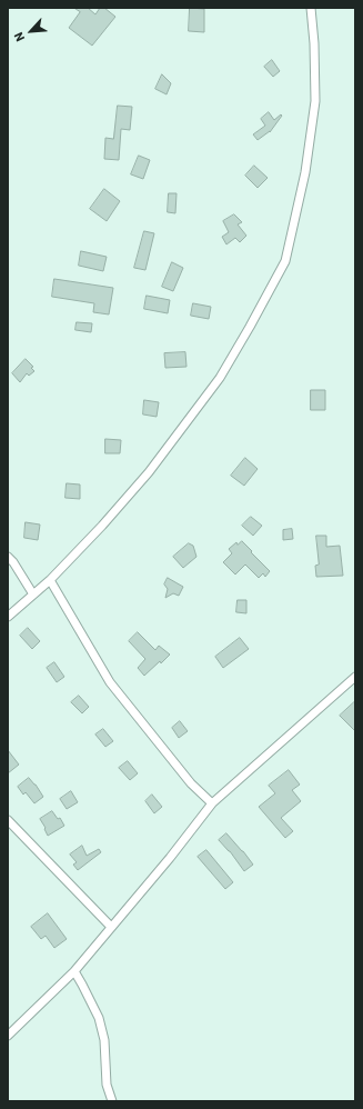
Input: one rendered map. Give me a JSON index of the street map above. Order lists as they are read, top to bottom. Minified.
{"north":"bottom left"}
